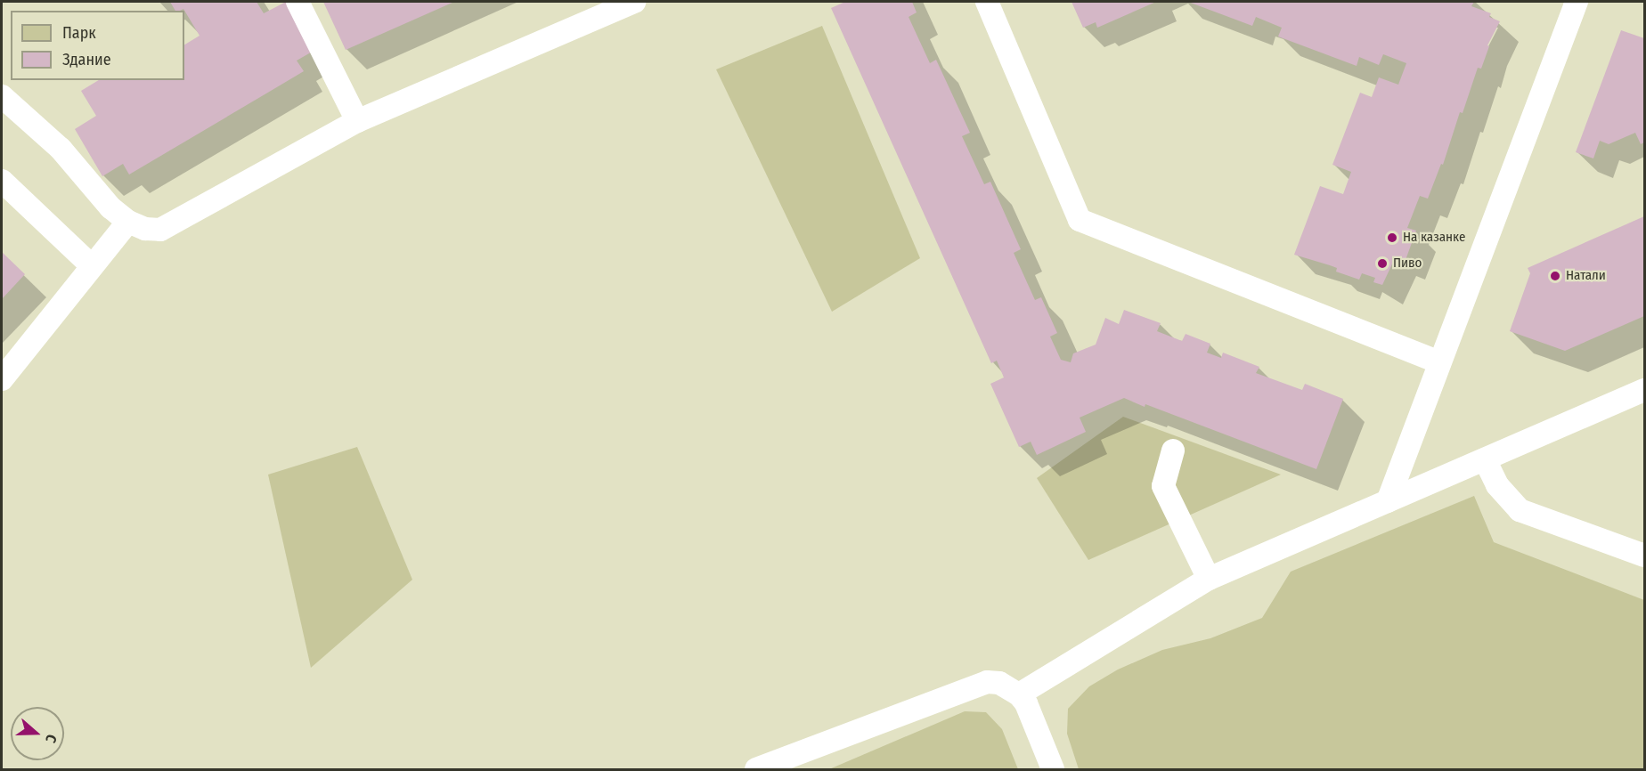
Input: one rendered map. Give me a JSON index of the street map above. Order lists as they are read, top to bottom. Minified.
{"places":["На казанке","Пиво","Натали"],"legend":["Парк","Здание"],"north":"right"}
